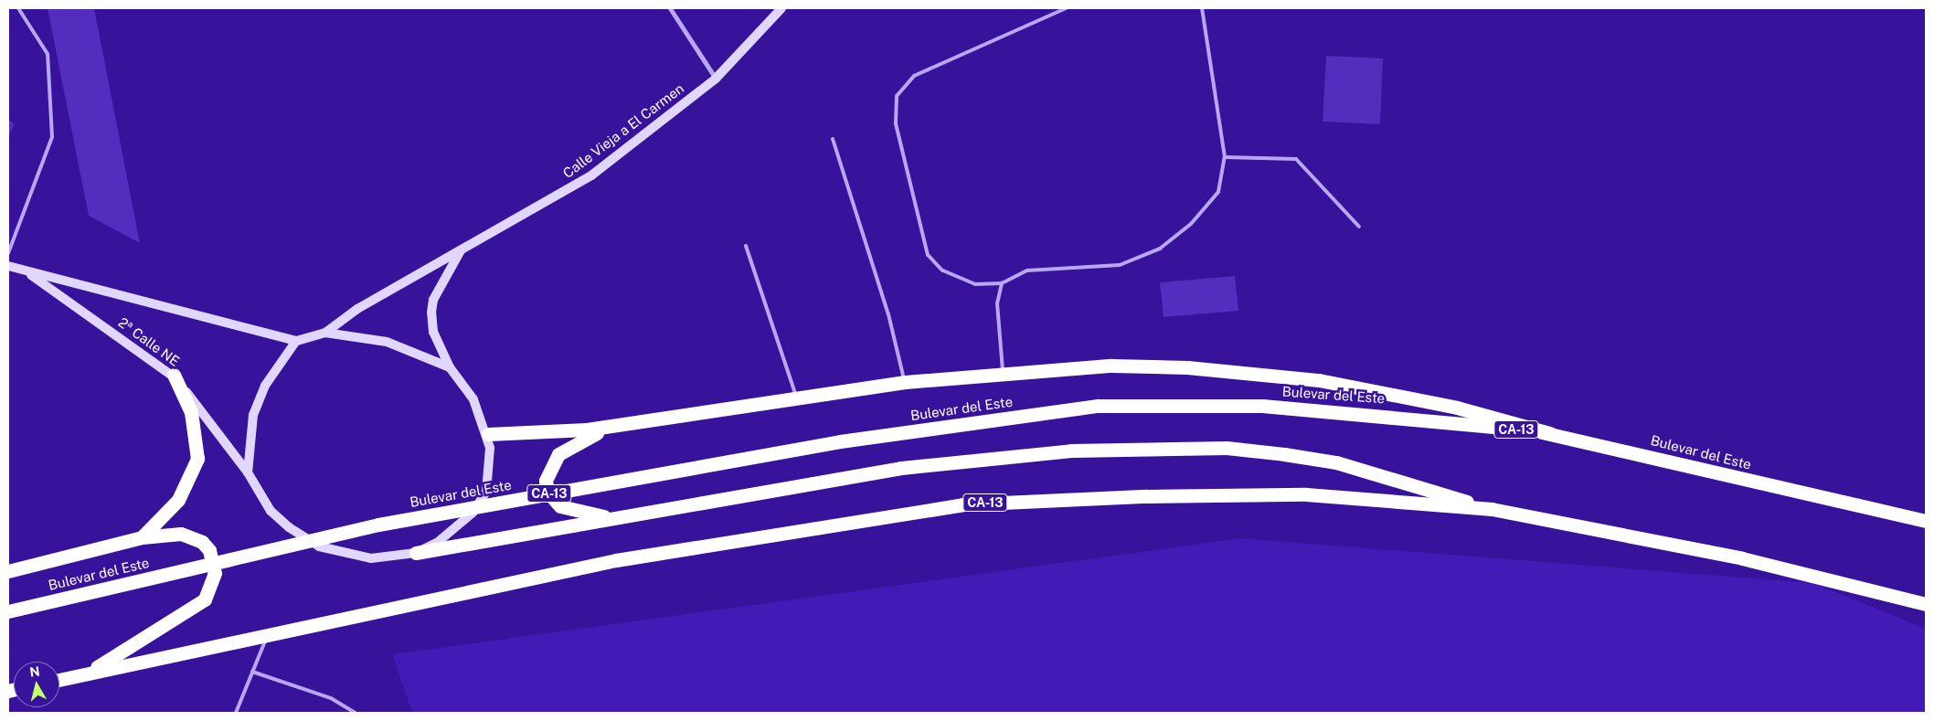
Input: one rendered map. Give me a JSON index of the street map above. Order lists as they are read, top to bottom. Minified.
{"streets":{"highway":["Bulevar del Este","CA-13"],"main road":["Calle Vieja a El Carmen","2ª Calle NE"]},"north":"top"}
